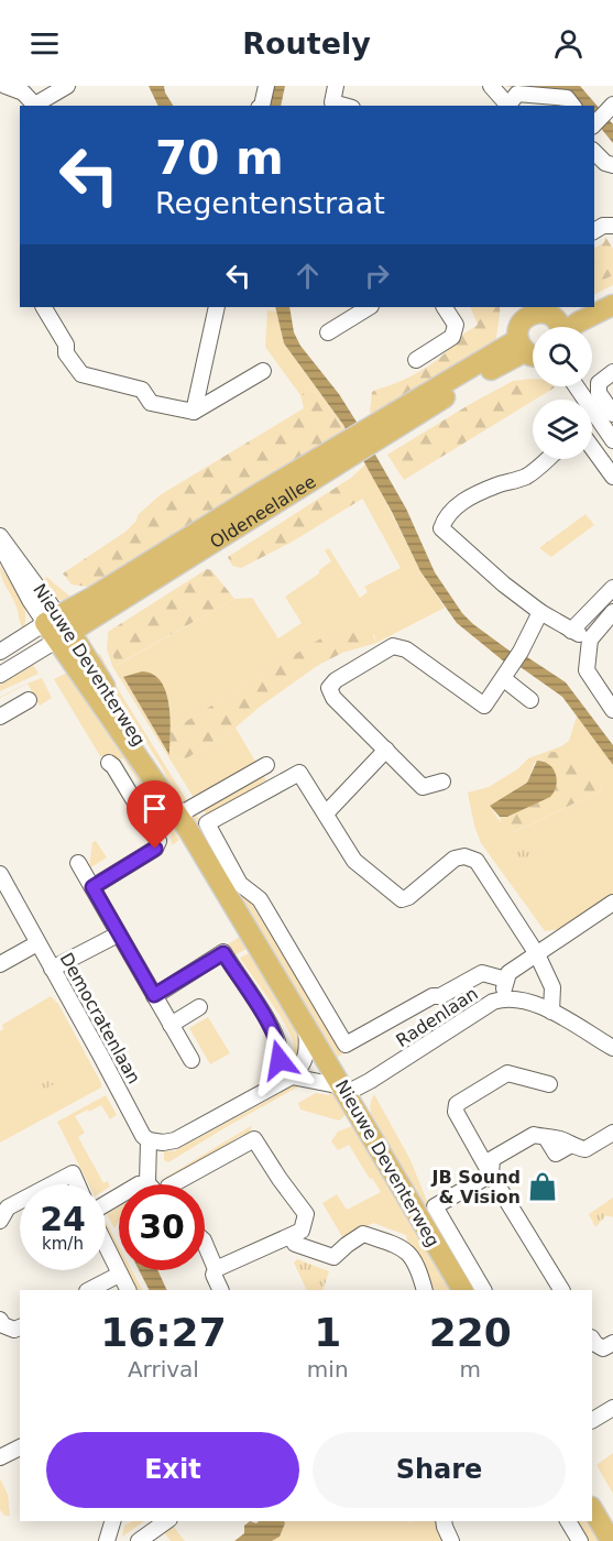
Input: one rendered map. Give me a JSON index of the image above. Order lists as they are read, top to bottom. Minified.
{"streets":{"main road":["Oldeneelallee","Nieuwe Deventerweg"],"street":["Radenlaan","Democratenlaan"]},"crossings":[["Oldeneelallee","Nieuwe Deventerweg"],["Nieuwe Deventerweg","Radenlaan"]],"places":{"shop":["JB Sound & Vision"]},"page":{"header":"Routely","turn":["70 m","Regentenstraat"],"speed":"24 km/h","limit":"30","eta":["16:27","Arrival","1","min","220","m"],"buttons":["Exit","Share"]}}
